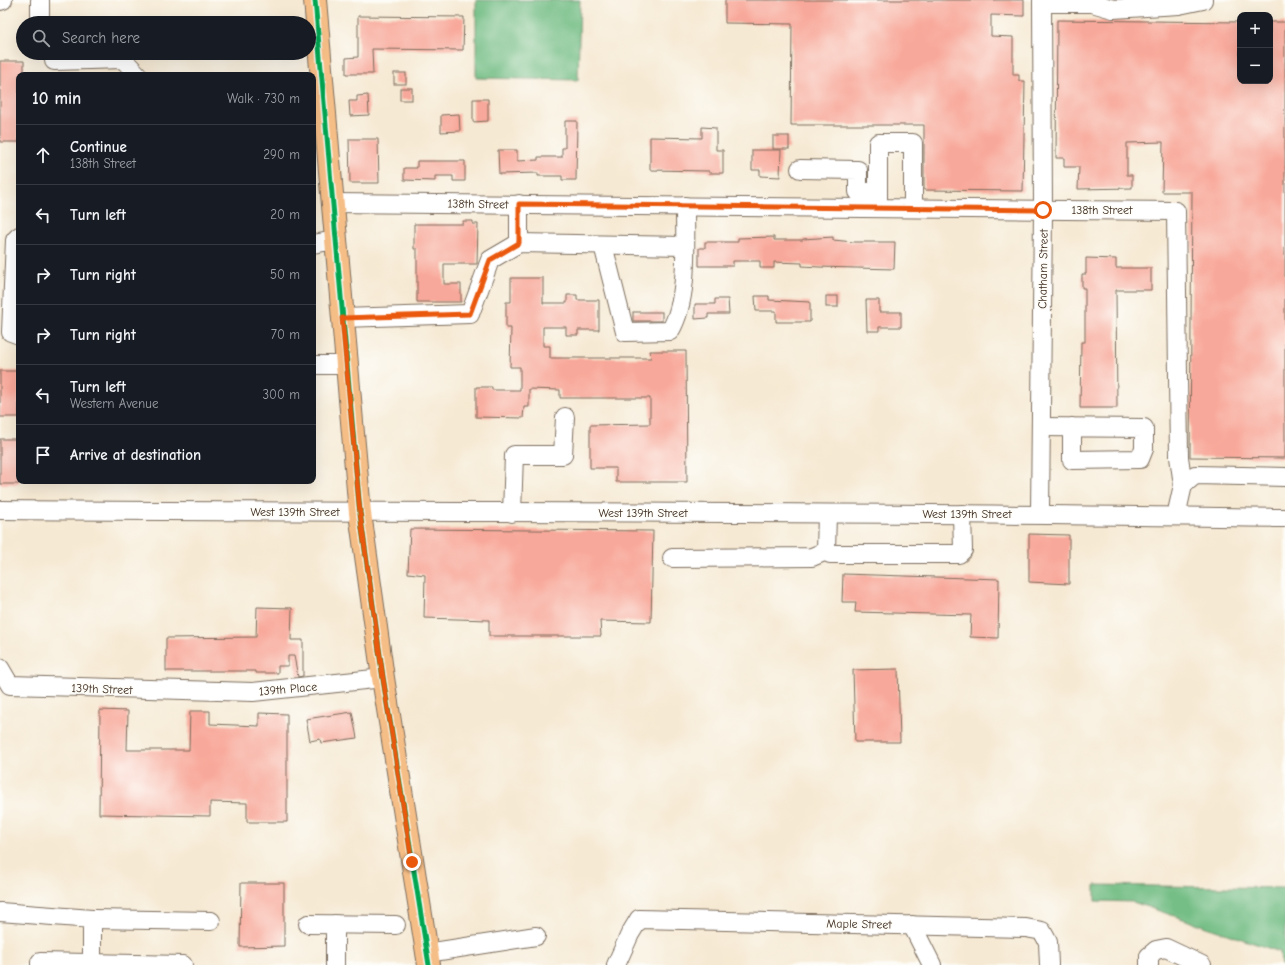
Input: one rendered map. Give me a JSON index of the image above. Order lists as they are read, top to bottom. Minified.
{"streets":{"street":["138th Street","Chatham Street","West 139th Street","139th Street","139th Place","Maple Street"]},"crossings":[["138th Street","Chatham Street"],["Chatham Street","West 139th Street"],["139th Street","139th Place"]],"page":{"map_buttons":["+","−"],"search":"Search here","heading":["10 min","Walk · 730 m"],"list":[["Continue","138th Street","290 m"],["Turn left","20 m"],["Turn right","50 m"],["Turn right","70 m"],["Turn left","Western Avenue","300 m"],"Arrive at destination"]}}
